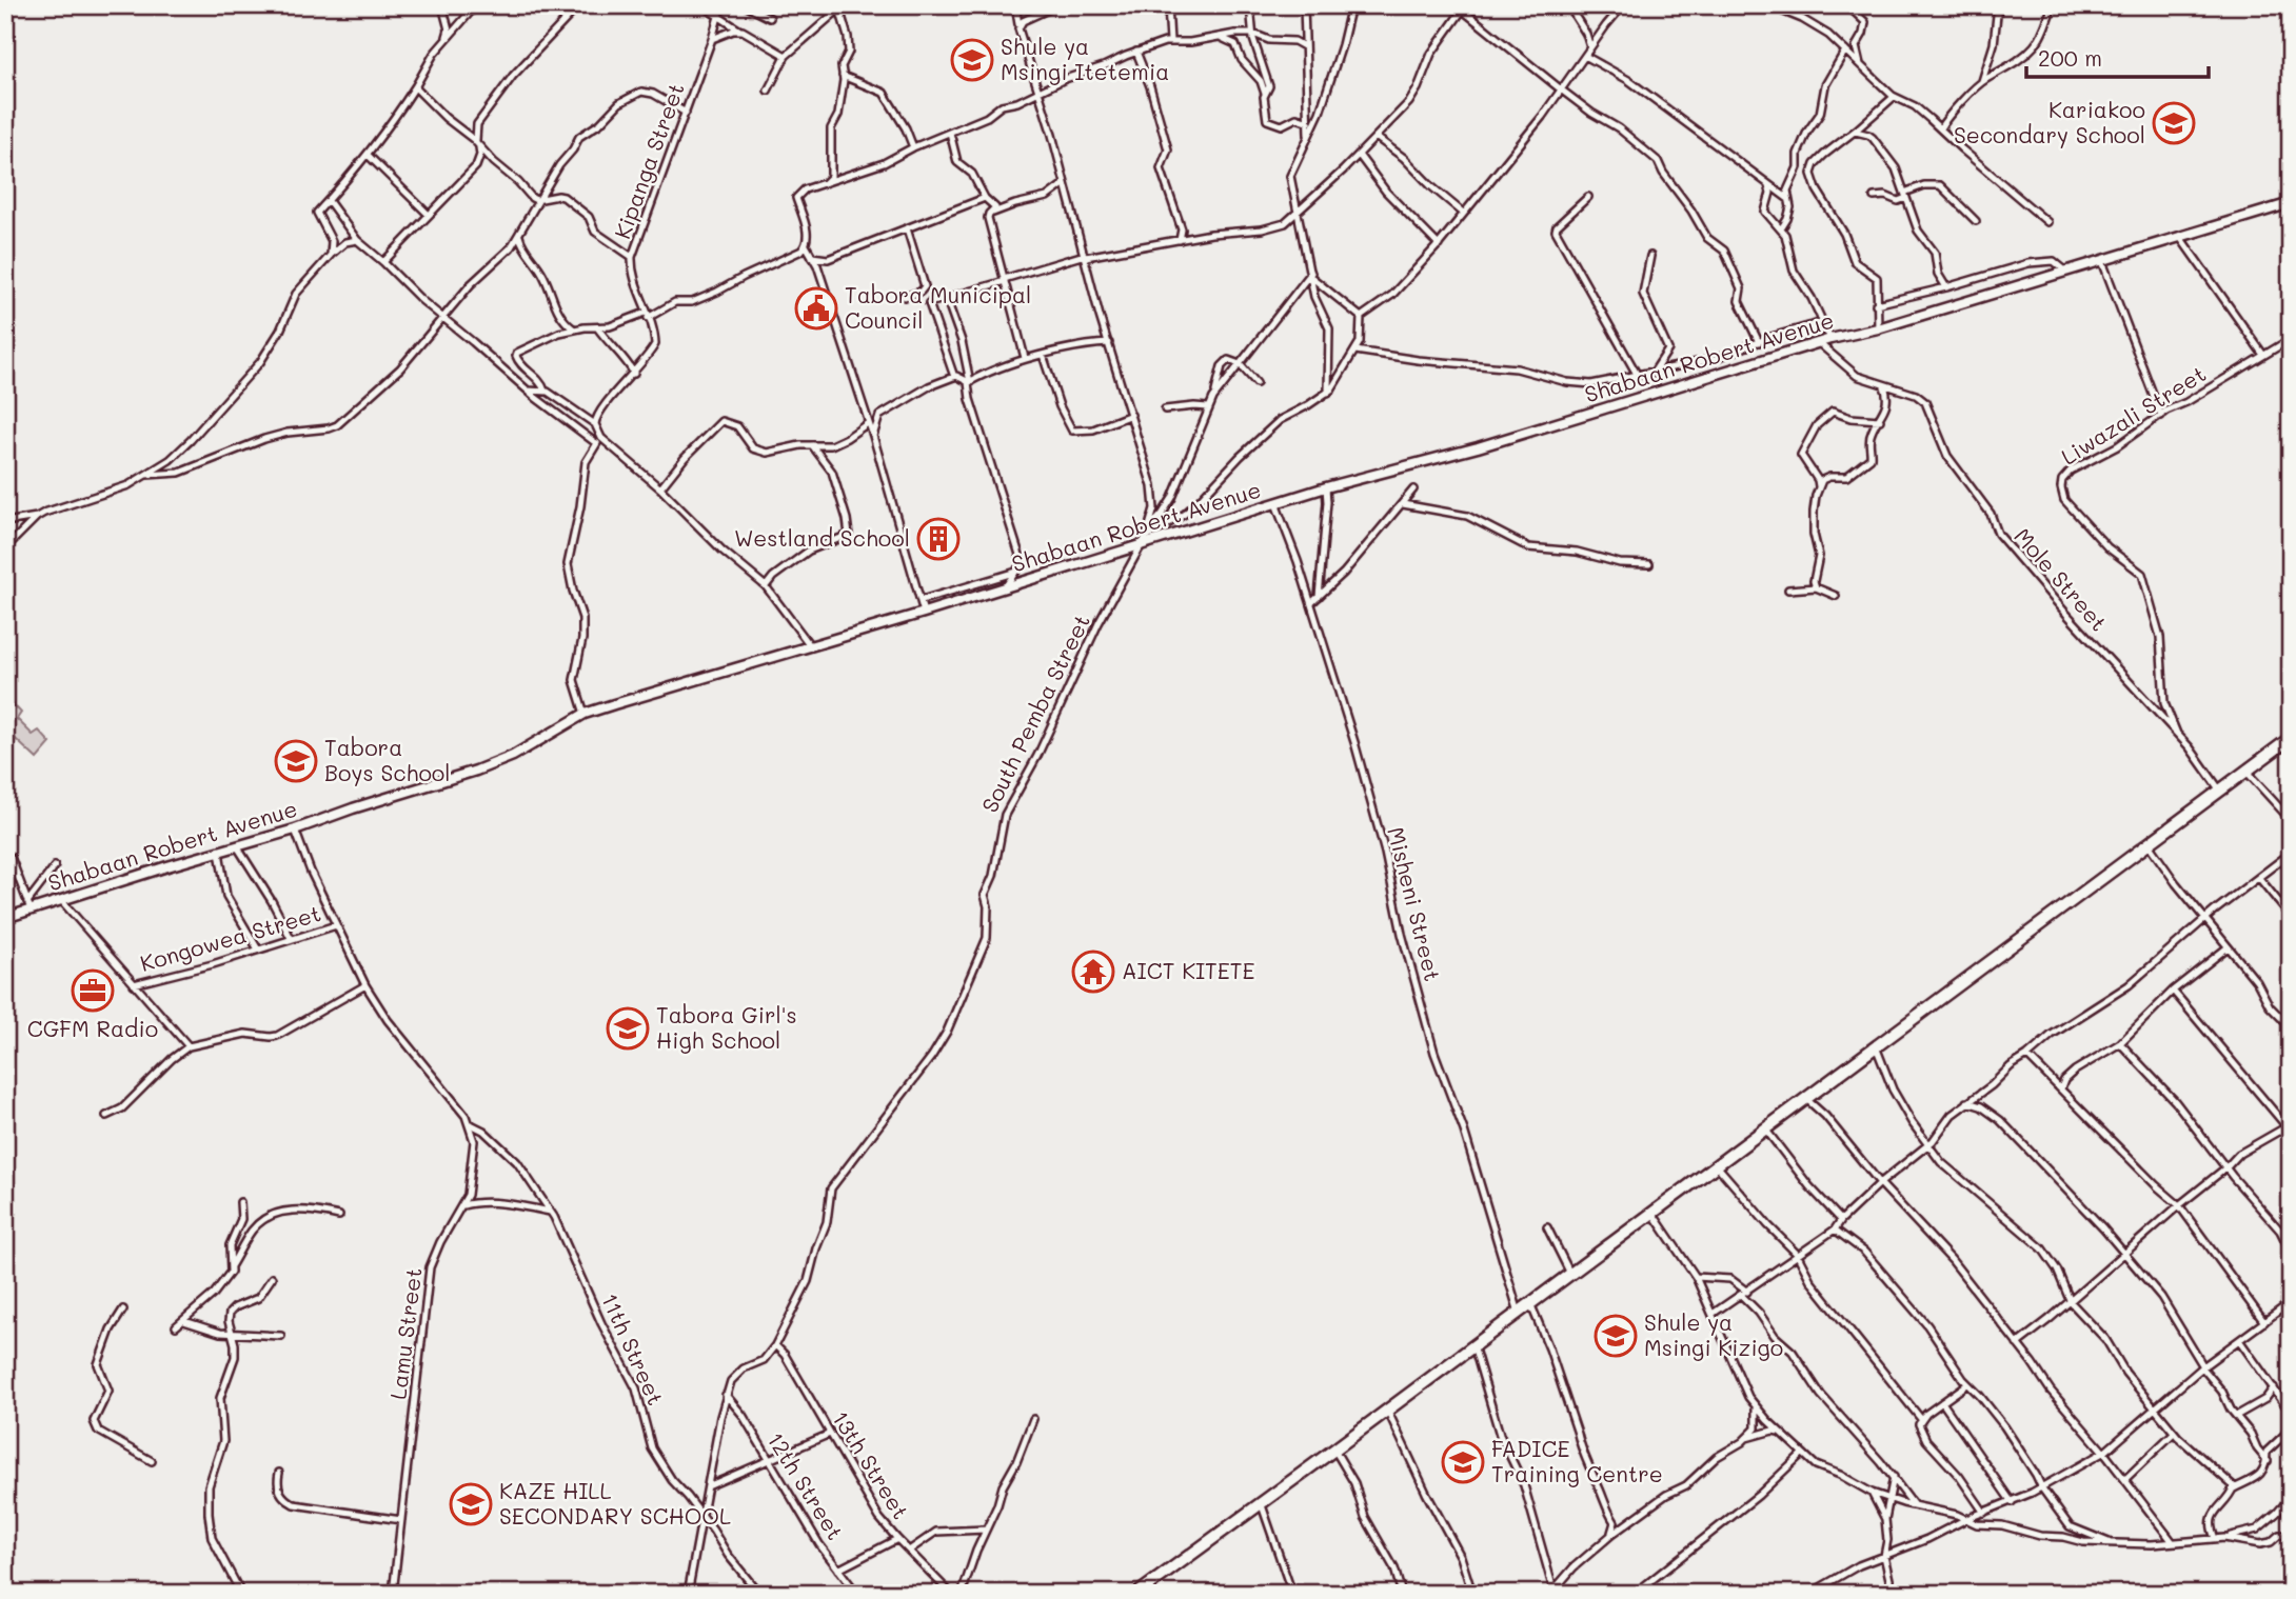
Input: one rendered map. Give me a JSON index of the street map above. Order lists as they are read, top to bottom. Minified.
{"streets":{"street":["Kipanga Street","Shabaan Robert Avenue","Liwazali Street","Mole Street","South Pemba Street","Misheni Street","Kongowea Street","Lamu Street","11th Street","13th Street","12th Street"]},"crossings":[["Shabaan Robert Avenue","Mole Street"],["Shabaan Robert Avenue","South Pemba Street"],["Shabaan Robert Avenue","Misheni Street"],["Liwazali Street","Mole Street"],["South Pemba Street","13th Street"],["Lamu Street","11th Street"]],"places":{"school or university":["Shule ya Msingi Itetemia","Kariakoo Secondary School","Tabora Boys School","Tabora Girl's High School","Shule ya Msingi Kizigo","FADICE Training Centre","KAZE HILL SECONDARY SCHOOL"],"public building":["Tabora Municipal Council"],"building":["Westland School"],"temple":["AICT KITETE"],"office":["CGFM Radio"]},"scale_bar":"200 m"}
